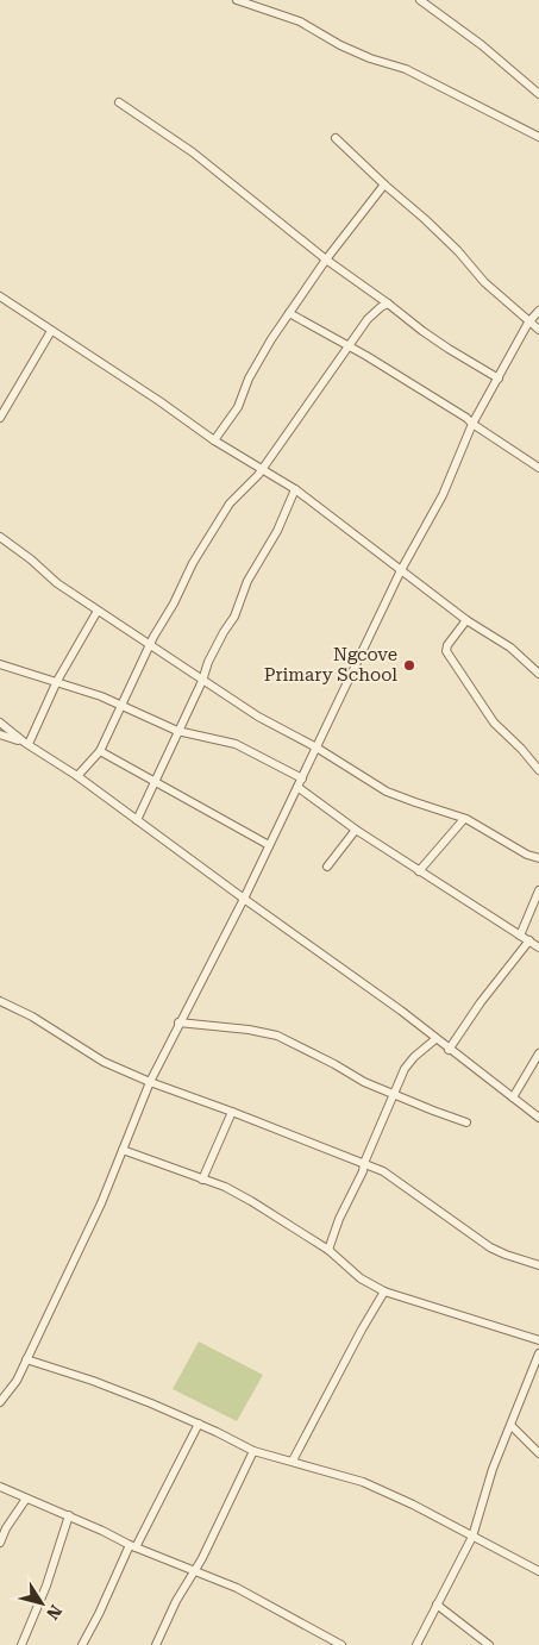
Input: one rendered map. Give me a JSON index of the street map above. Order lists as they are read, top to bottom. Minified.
{"places":["Ngcove Primary School"],"north":"bottom right"}
